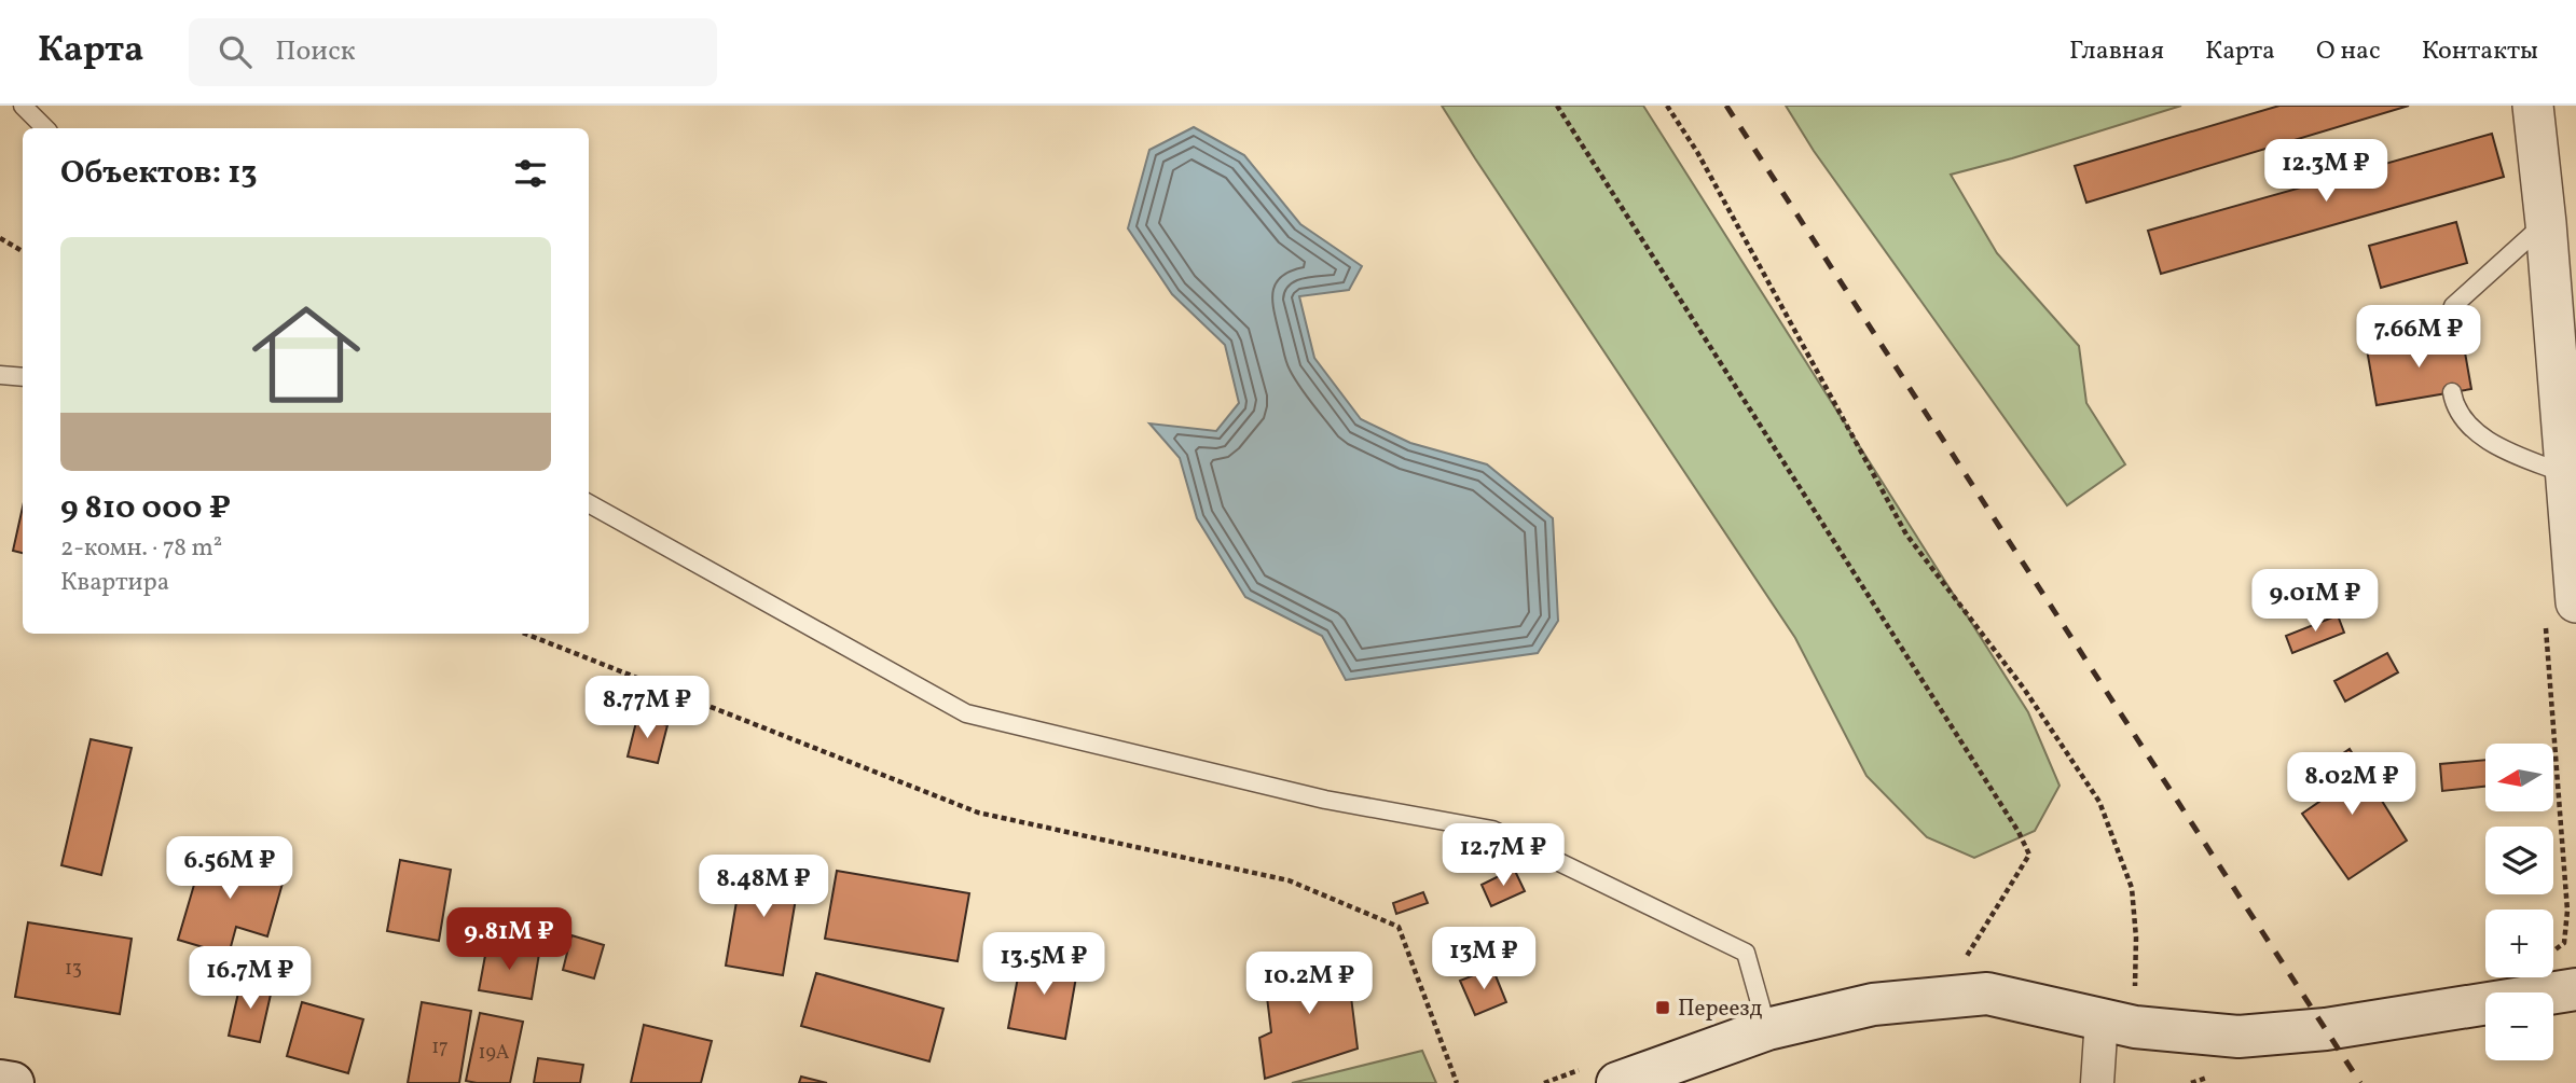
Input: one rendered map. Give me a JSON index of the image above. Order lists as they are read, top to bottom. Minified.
{"places":{"transit":["Переезд"]},"house_numbers":["13","17","19А"],"north":"left","page":{"header":"Карта","search":"Поиск","nav":["Главная","Карта","О нас","Контакты"],"heading":"Объектов: 13","price":["12.3M ₽","7.66M ₽","9.01M ₽","8.77M ₽","8.02M ₽","12.7M ₽","6.56M ₽","8.48M ₽","9.81M ₽","13M ₽","13.5M ₽","16.7M ₽","10.2M ₽"],"list":[{"name":"9 810 000 ₽","note":"2-комн. · 78 m² · Квартира"}],"map_buttons":["+","−"]}}
